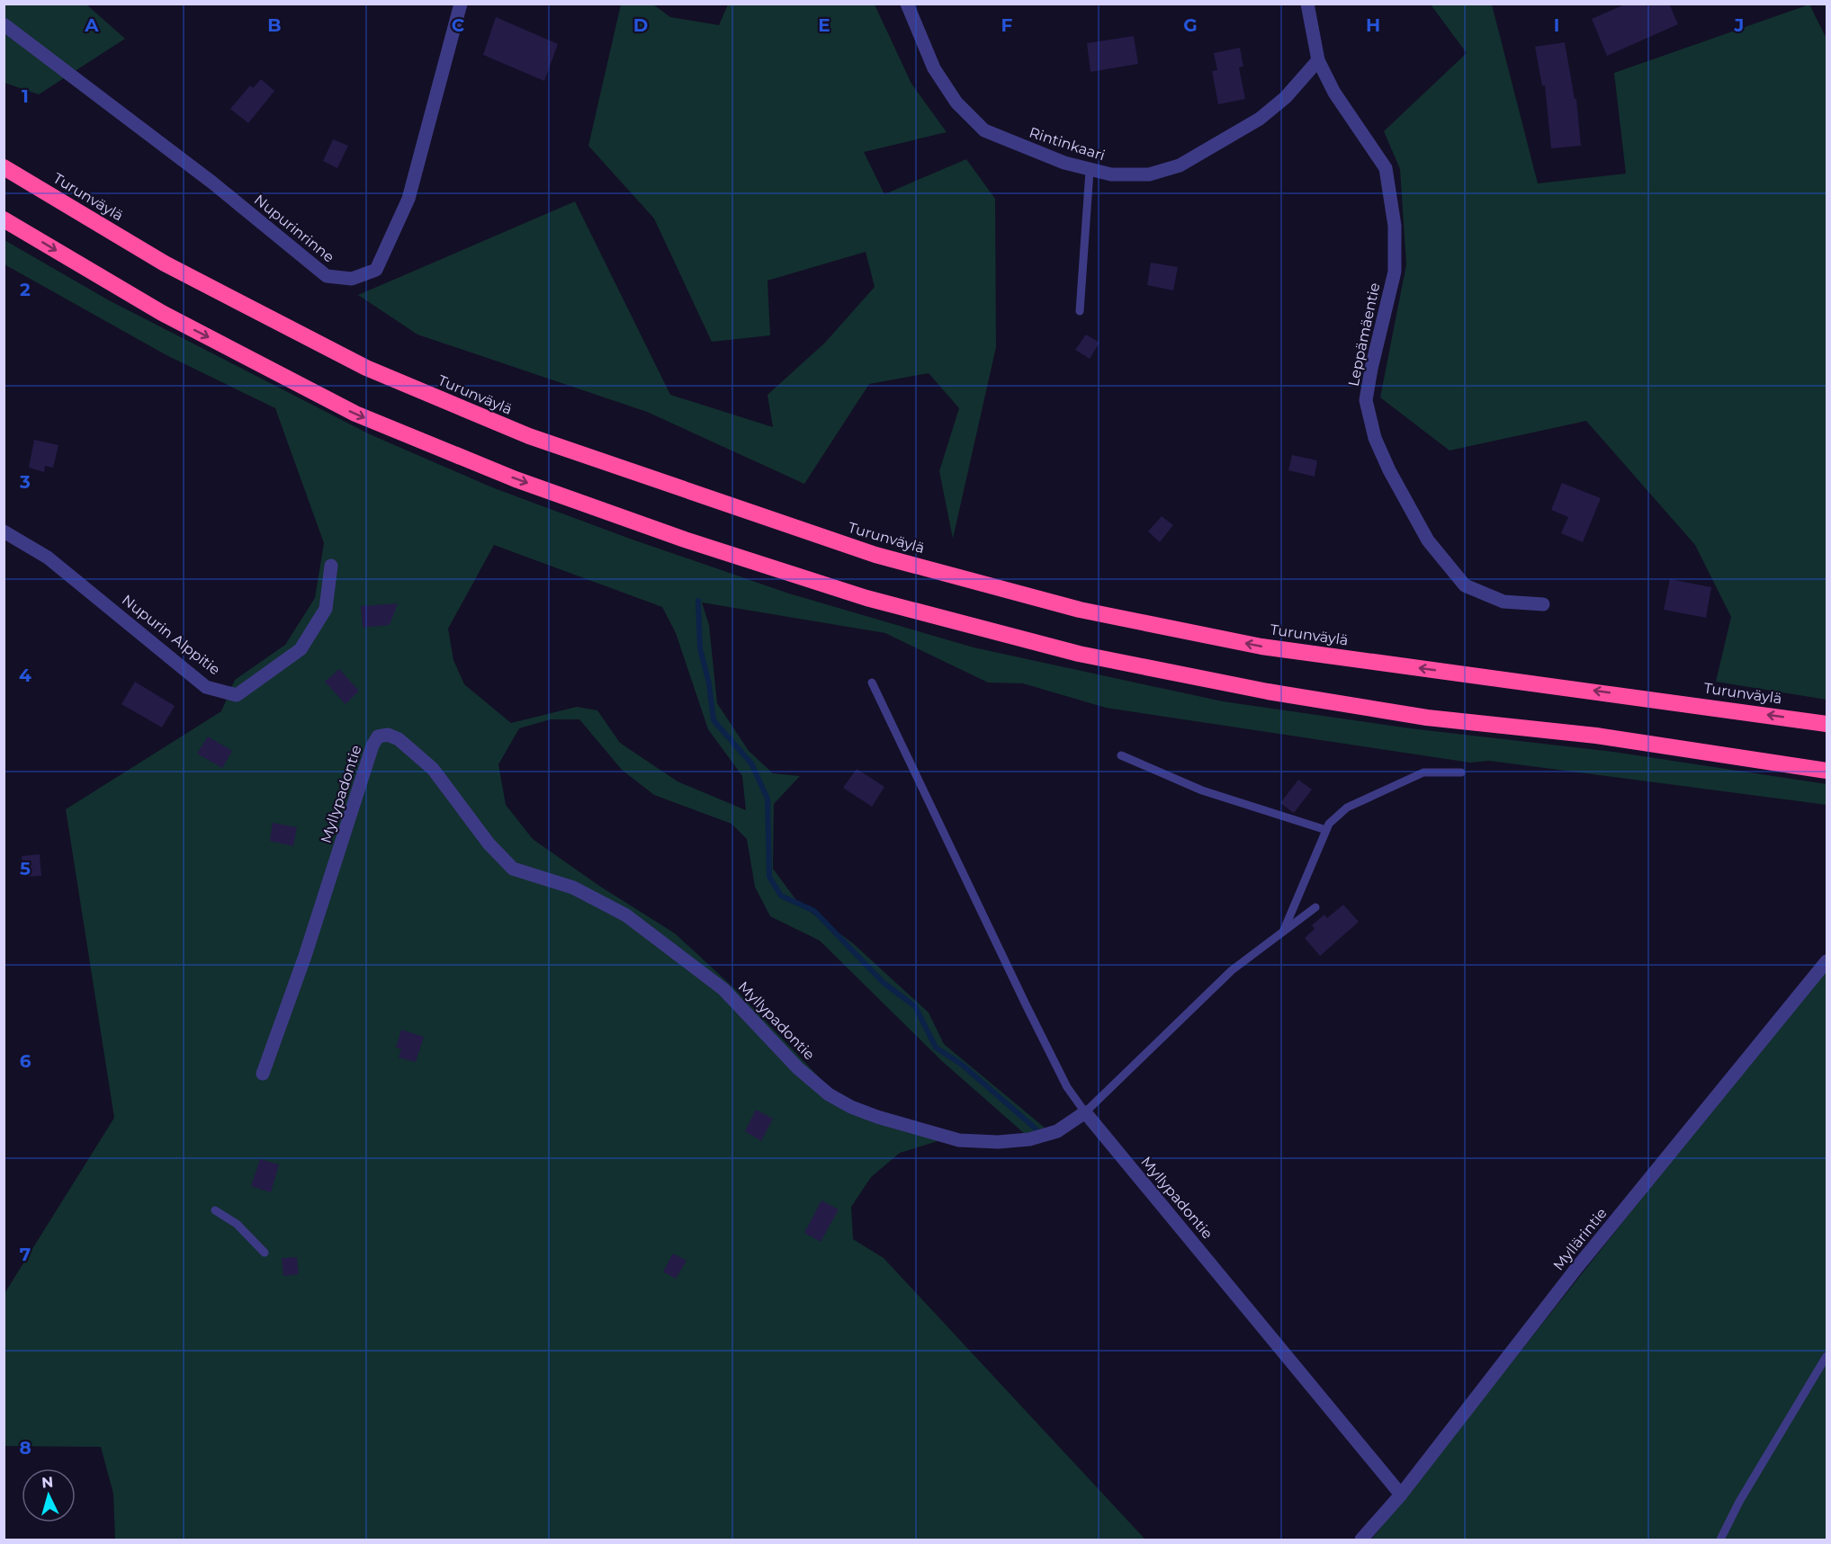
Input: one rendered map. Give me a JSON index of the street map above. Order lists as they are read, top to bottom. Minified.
{"streets":{"highway":["Turunväylä"],"street":["Rintinkaari","Nupurinrinne","Leppämäentie","Nupurin Alppitie","Myllypadontie","Myllärintie"]},"crossings":[["Rintinkaari","Leppämäentie"],["Myllypadontie","Myllärintie"]],"north":"top","grid":{"columns":["A","B","C","D","E","F","G","H","I","J"],"rows":["1","2","3","4","5","6","7","8"]}}
